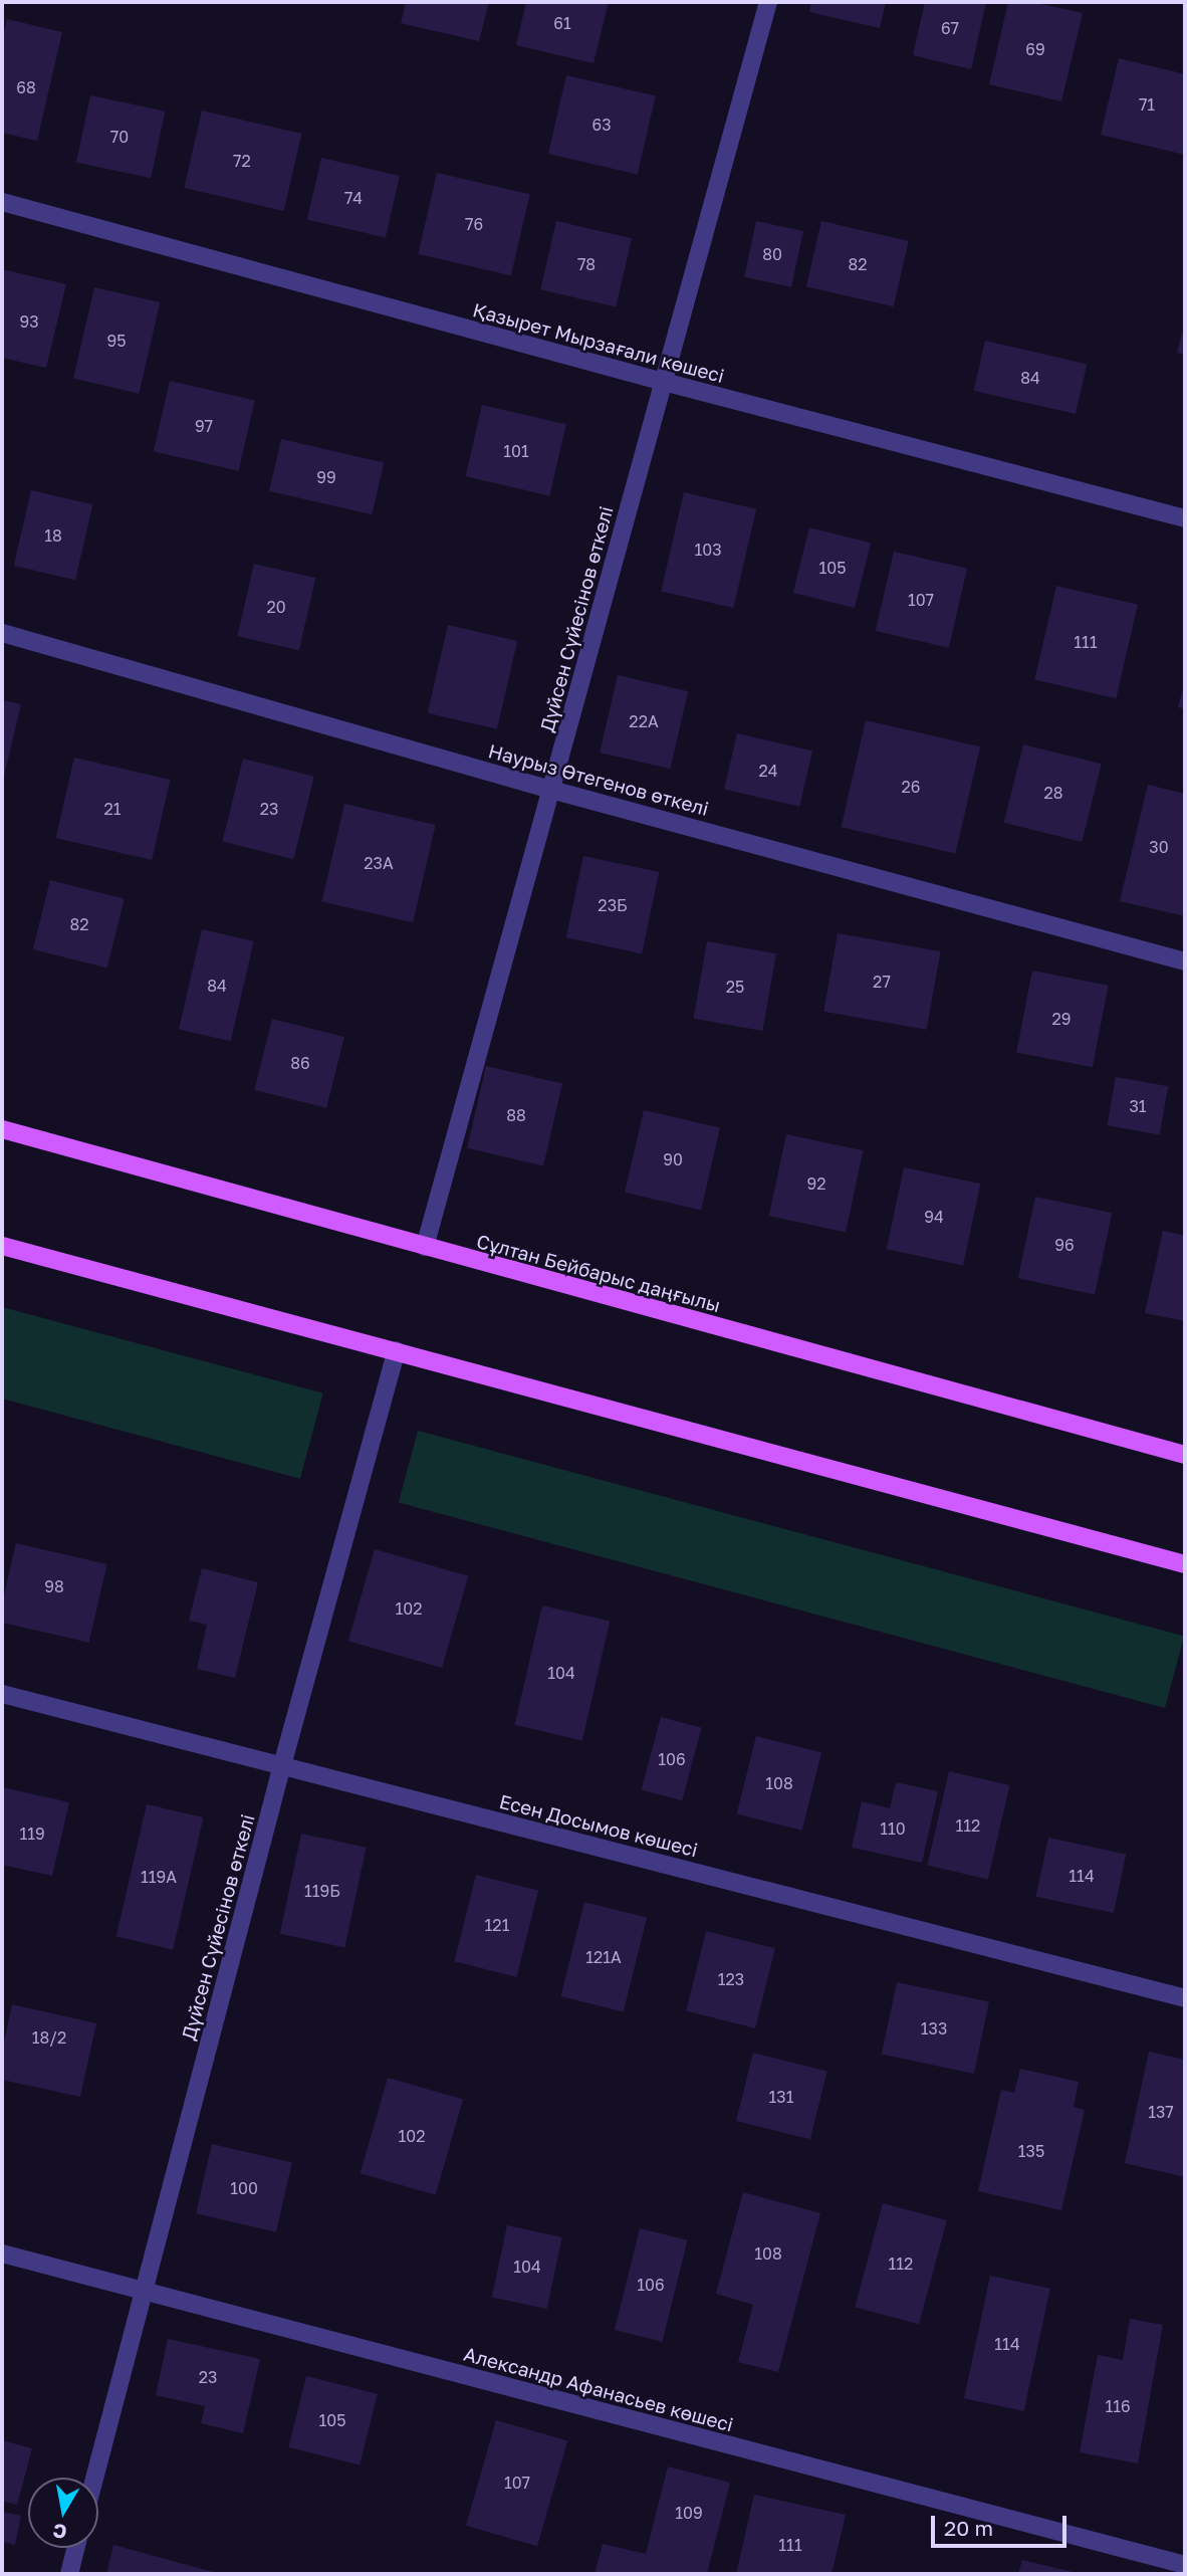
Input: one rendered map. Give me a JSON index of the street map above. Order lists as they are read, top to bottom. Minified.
{"streets":{"main road":["Сұлтан Бейбарыс даңғылы"],"street":["Қазырет Мырзағали көшесі","Дүйсен Сүйесінов өткелі","Наурыз Өтегенов өткелі","Есен Досымов көшесі","Александр Афанасьев көшесі"]},"crossings":[["Қазырет Мырзағали көшесі","Дүйсен Сүйесінов өткелі"],["Дүйсен Сүйесінов өткелі","Наурыз Өтегенов өткелі"],["Дүйсен Сүйесінов өткелі","Сұлтан Бейбарыс даңғылы"],["Дүйсен Сүйесінов өткелі","Есен Досымов көшесі"],["Дүйсен Сүйесінов өткелі","Александр Афанасьев көшесі"]],"house_numbers":["61","67","69","68","71","63","70","72","74","76","80","78","82","93","95","84","97","101","99","18","103","105","107","20","111","22А","24","26","28","21","23","30","23А","23Б","82","27","84","25","29","86","31","88","90","92","94","96","98","102","104","106","108","112","110","119","114","119А","119Б","121","121А","123","133","18/2","131","137","102","135","100","108","112","104","106","114","23","116","105","107","109","111"],"scale_bar":"20 m","north":"bottom"}
